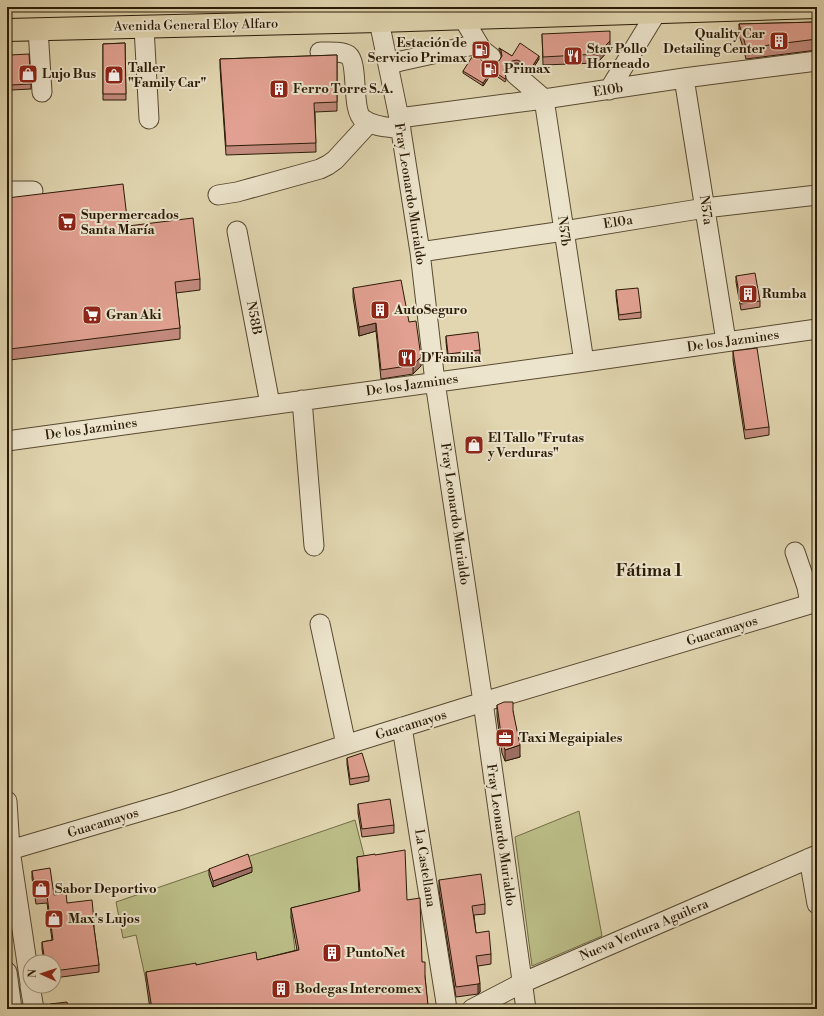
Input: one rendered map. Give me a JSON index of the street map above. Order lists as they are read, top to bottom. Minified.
{"streets":{"main road":["Avenida General Eloy Alfaro"],"street":["E10b","Fray Leonardo Murialdo","N57a","E10a","N57b","N58B","De los Jazmines","Guacamayos","La Castellana","Nueva Ventura Aguilera"]},"crossings":[["Avenida General Eloy Alfaro","Fray Leonardo Murialdo"],["E10b","Fray Leonardo Murialdo"],["E10b","N57a"],["E10b","N57b"],["Fray Leonardo Murialdo","E10a"],["Fray Leonardo Murialdo","De los Jazmines"],["Fray Leonardo Murialdo","Guacamayos"],["Fray Leonardo Murialdo","Nueva Ventura Aguilera"],["N57a","E10a"],["N57a","De los Jazmines"],["E10a","N57b"],["N57b","De los Jazmines"],["N58B","De los Jazmines"],["Guacamayos","La Castellana"]],"districts":["Fátima 1"],"places":{"building":["Quality Car Detailing Center","Ferro Torre S.A.","Rumba","AutoSeguro","PuntoNet","Bodegas Intercomex"],"fuel station":["Estación de Servicio Primax","Primax"],"restaurant":["Stav Pollo Horneado","D'Familia"],"shop":["Lujo Bus","Taller \"Family Car\"","El Tallo \"Frutas y Verduras\"","Sabor Deportivo","Max's Lujos"],"supermarket":["Supermercados Santa María","Gran Aki"],"office":["Taxi Megaipiales"]},"north":"left"}
